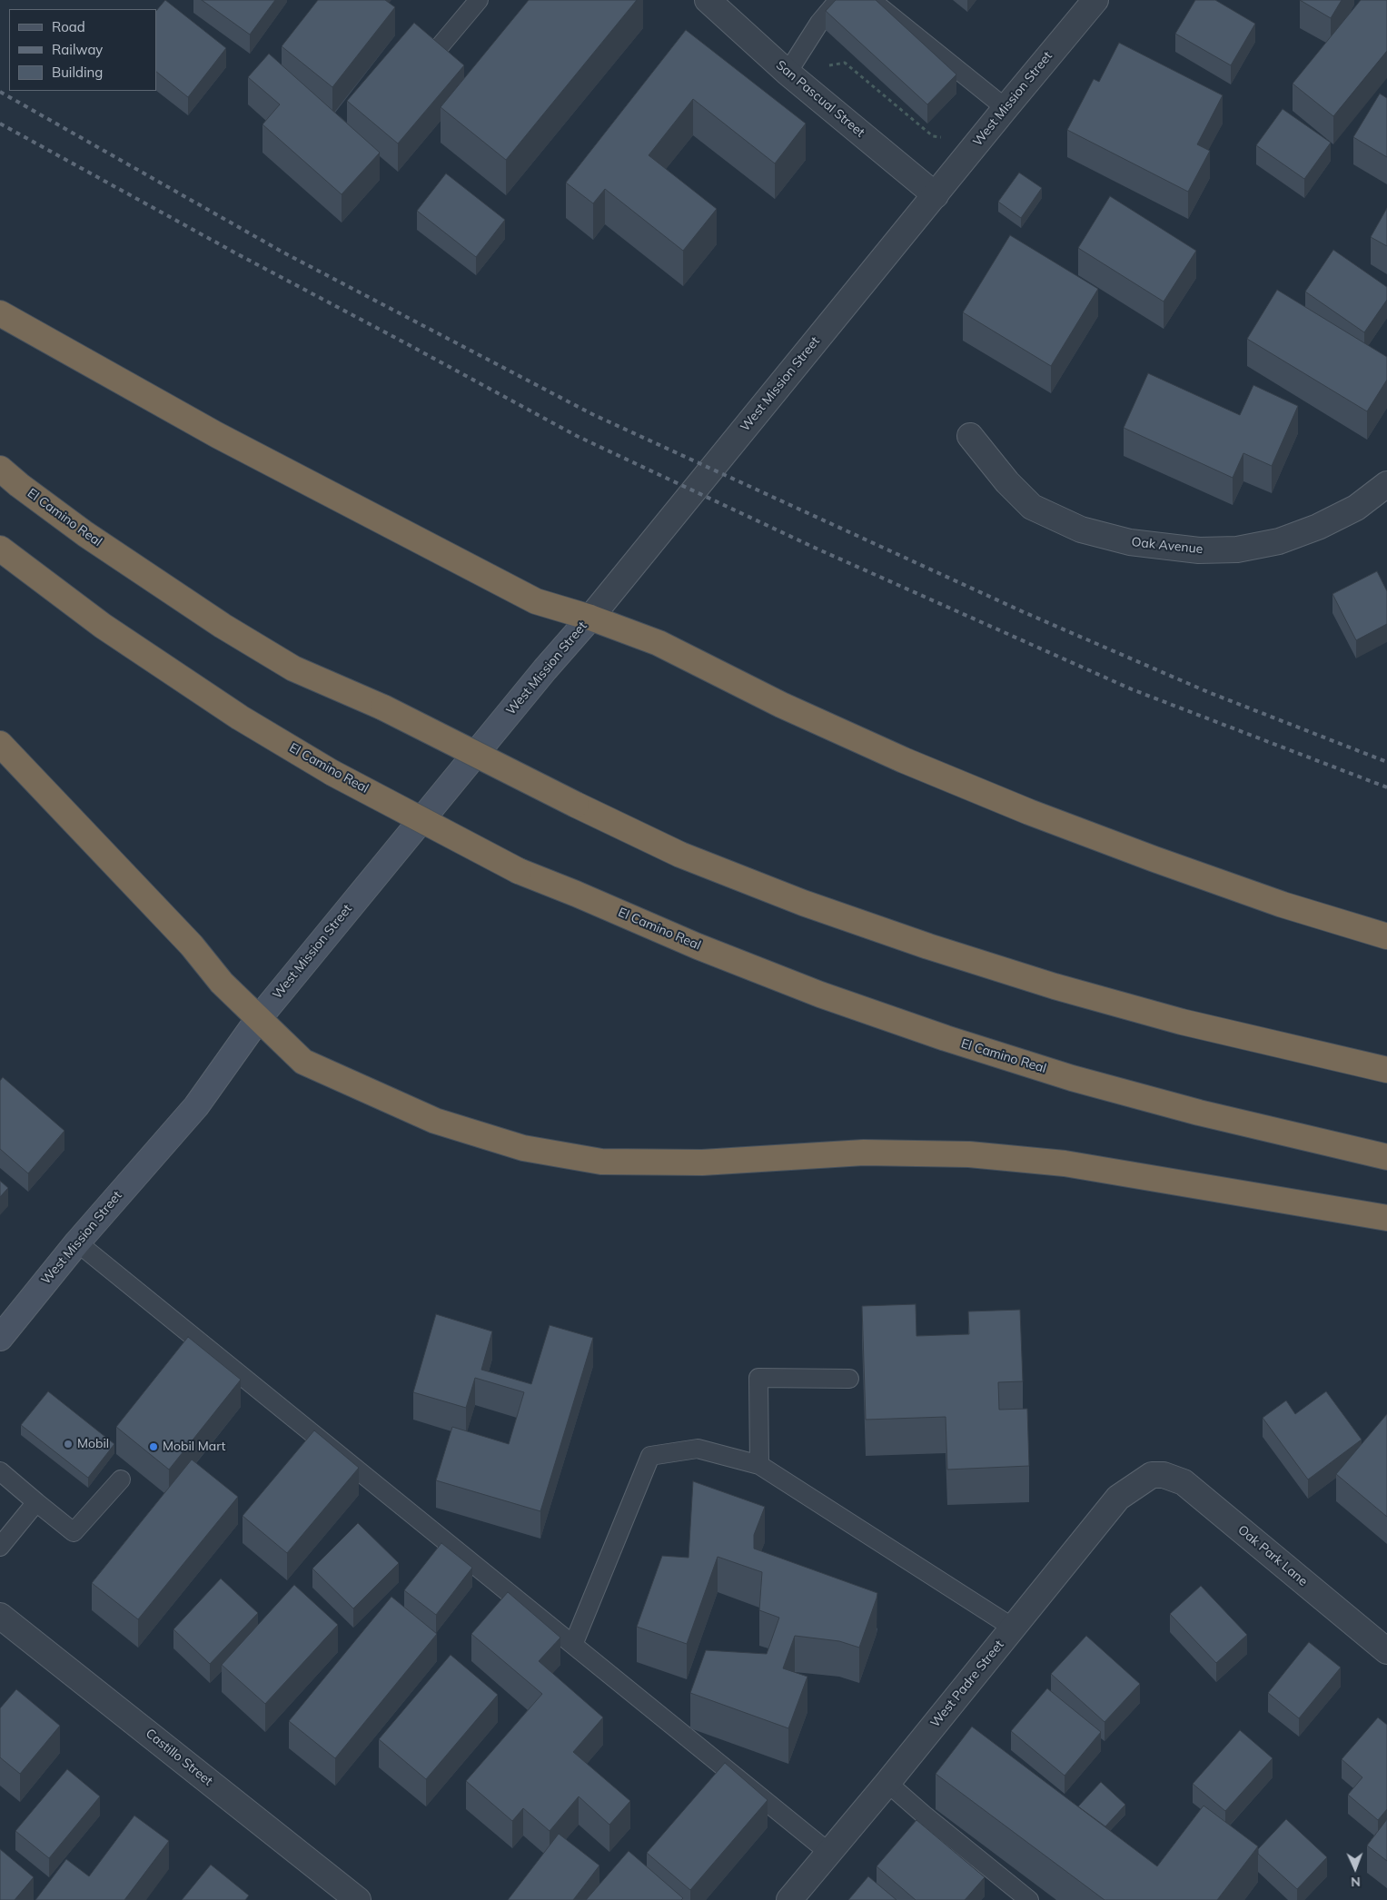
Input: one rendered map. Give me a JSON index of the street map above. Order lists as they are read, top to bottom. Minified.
{"streets":{"highway":["El Camino Real"],"main road":["West Mission Street"],"street":["San Pascual Street","Oak Avenue","Oak Park Lane","West Padre Street","Castillo Street"]},"crossings":[["San Pascual Street","West Mission Street"],["Oak Park Lane","West Padre Street"]],"places":["Mobil","Mobil Mart"],"legend":["Road","Railway","Building"],"north":"bottom"}
